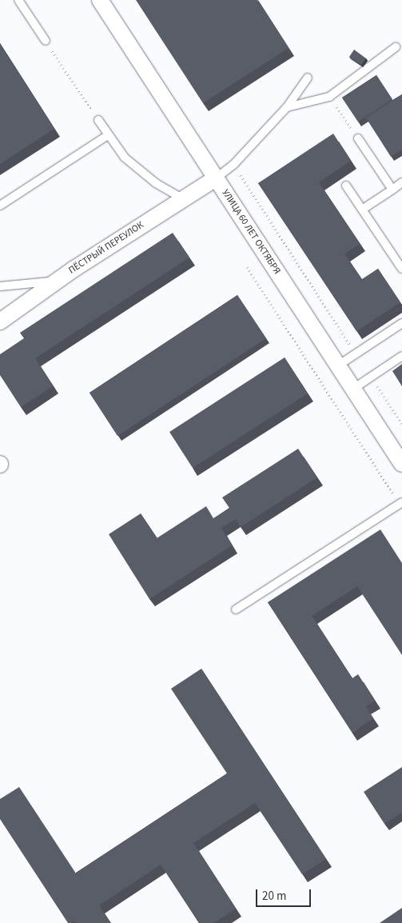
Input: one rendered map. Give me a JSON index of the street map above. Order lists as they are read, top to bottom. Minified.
{"streets":{"street":["УЛИЦА 60 ЛЕТ ОКТЯБРЯ","ПЁСТРЫЙ ПЕРЕУЛОК"]},"crossings":[["УЛИЦА 60 ЛЕТ ОКТЯБРЯ","ПЁСТРЫЙ ПЕРЕУЛОК"]],"scale_bar":"20 m"}
